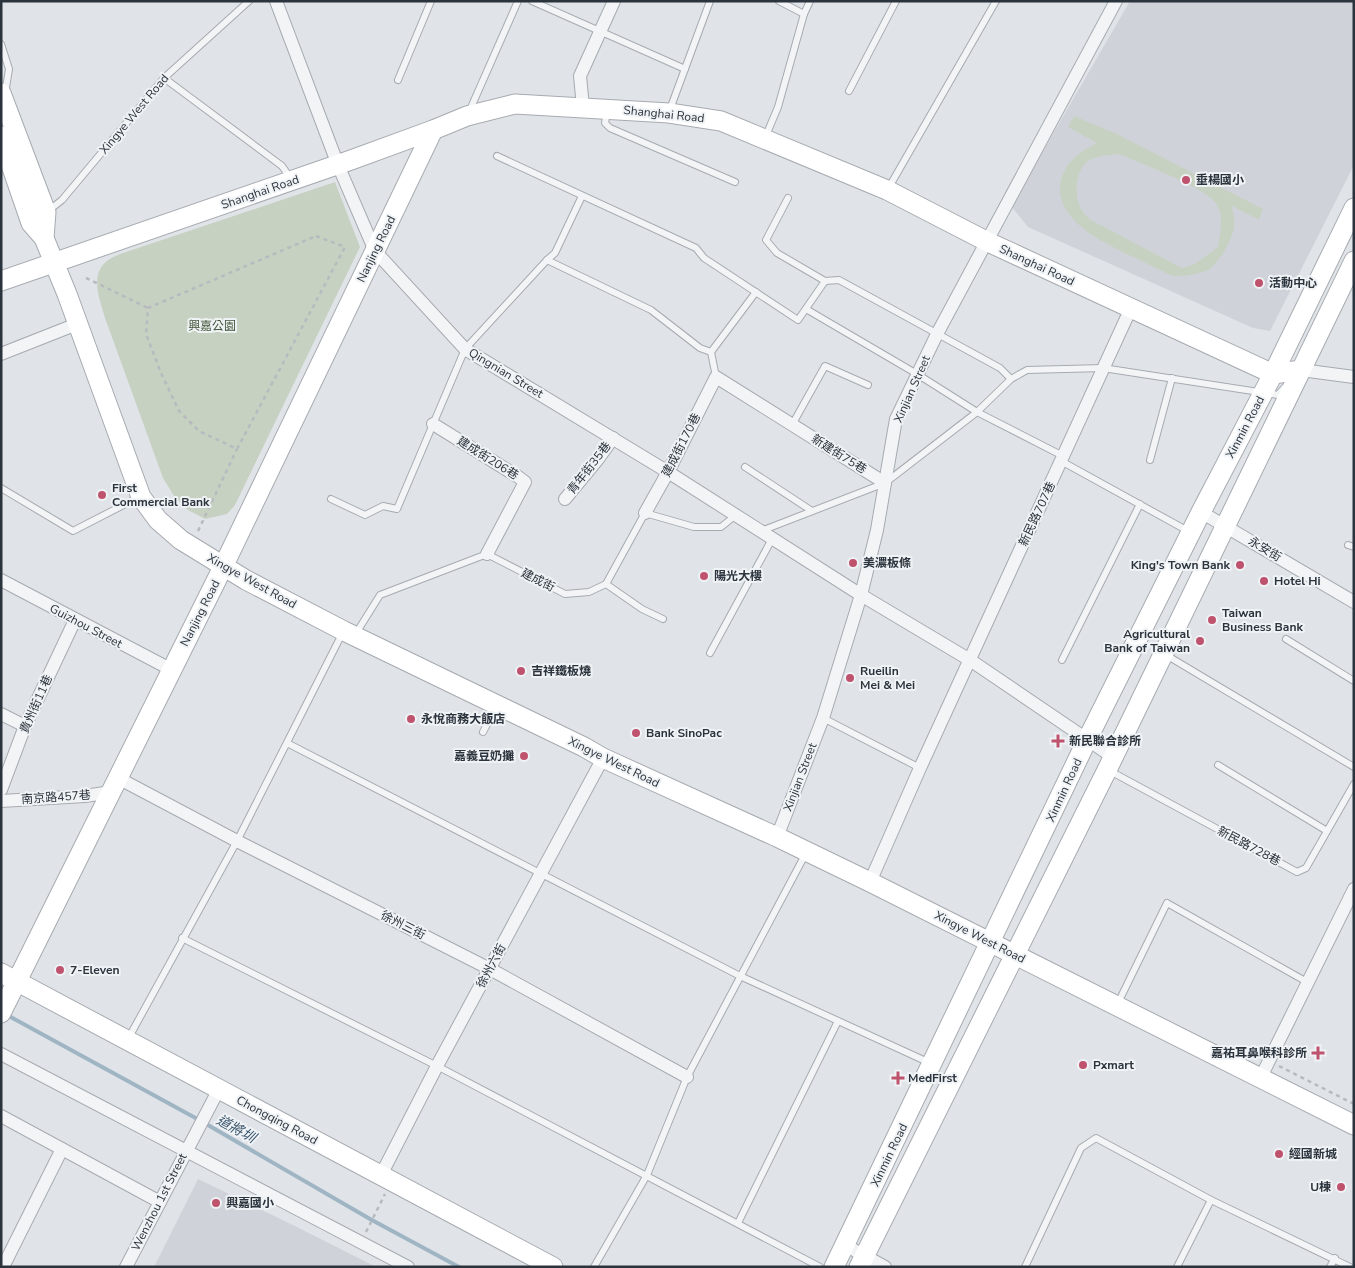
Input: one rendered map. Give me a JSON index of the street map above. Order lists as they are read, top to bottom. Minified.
{"streets":{"street":["Xingye West Road","Shanghai Road","Nanjing Road","Qingnian Street","Xinjian Street","Xinmin Road","建成街170巷","新建街75巷","建成街206巷","青年街35巷","新民路707巷","永安街","Guizhou Street","貴州街11巷","南京路457巷","徐州三街","徐州六街","Chongqing Road","Wenzhou 1st Street"],"lane":["建成街","新民路728巷"]},"crossings":[["Xingye West Road","Shanghai Road"],["Xingye West Road","Nanjing Road"],["Xingye West Road","Xinjian Street"],["Xingye West Road","Xinmin Road"],["Xingye West Road","新民路707巷"],["Xingye West Road","徐州六街"],["Shanghai Road","Nanjing Road"],["Shanghai Road","Qingnian Street"],["Shanghai Road","Xinjian Street"],["Shanghai Road","Xinmin Road"],["Shanghai Road","新民路707巷"],["Nanjing Road","Qingnian Street"],["Nanjing Road","Guizhou Street"],["Nanjing Road","南京路457巷"],["Nanjing Road","徐州三街"],["Nanjing Road","Chongqing Road"],["Qingnian Street","Xinjian Street"],["Qingnian Street","建成街170巷"],["Qingnian Street","青年街35巷"],["Xinjian Street","新建街75巷"],["Xinmin Road","永安街"],["Xinmin Road","新民路728巷"],["建成街170巷","新建街75巷"],["建成街206巷","建成街"],["Guizhou Street","貴州街11巷"],["南京路457巷","徐州三街"],["徐州三街","徐州六街"],["徐州六街","Chongqing Road"],["Chongqing Road","Wenzhou 1st Street"]],"water":["道將圳"],"parks":["興嘉公園"],"places":{"other":["垂楊國小","活動中心","First Commercial Bank","美濃板條","King's Town Bank","陽光大樓","Hotel Hi","Taiwan Business Bank","Agricultural Bank of Taiwan","吉祥鐵板燒","Rueilin Mei & Mei","永悅商務大飯店","Bank SinoPac","嘉義豆奶攤","7-Eleven","Pxmart","經國新城","U棟","興嘉國小"],"health":["新民聯合診所","嘉祐耳鼻喉科診所","MedFirst"]}}
